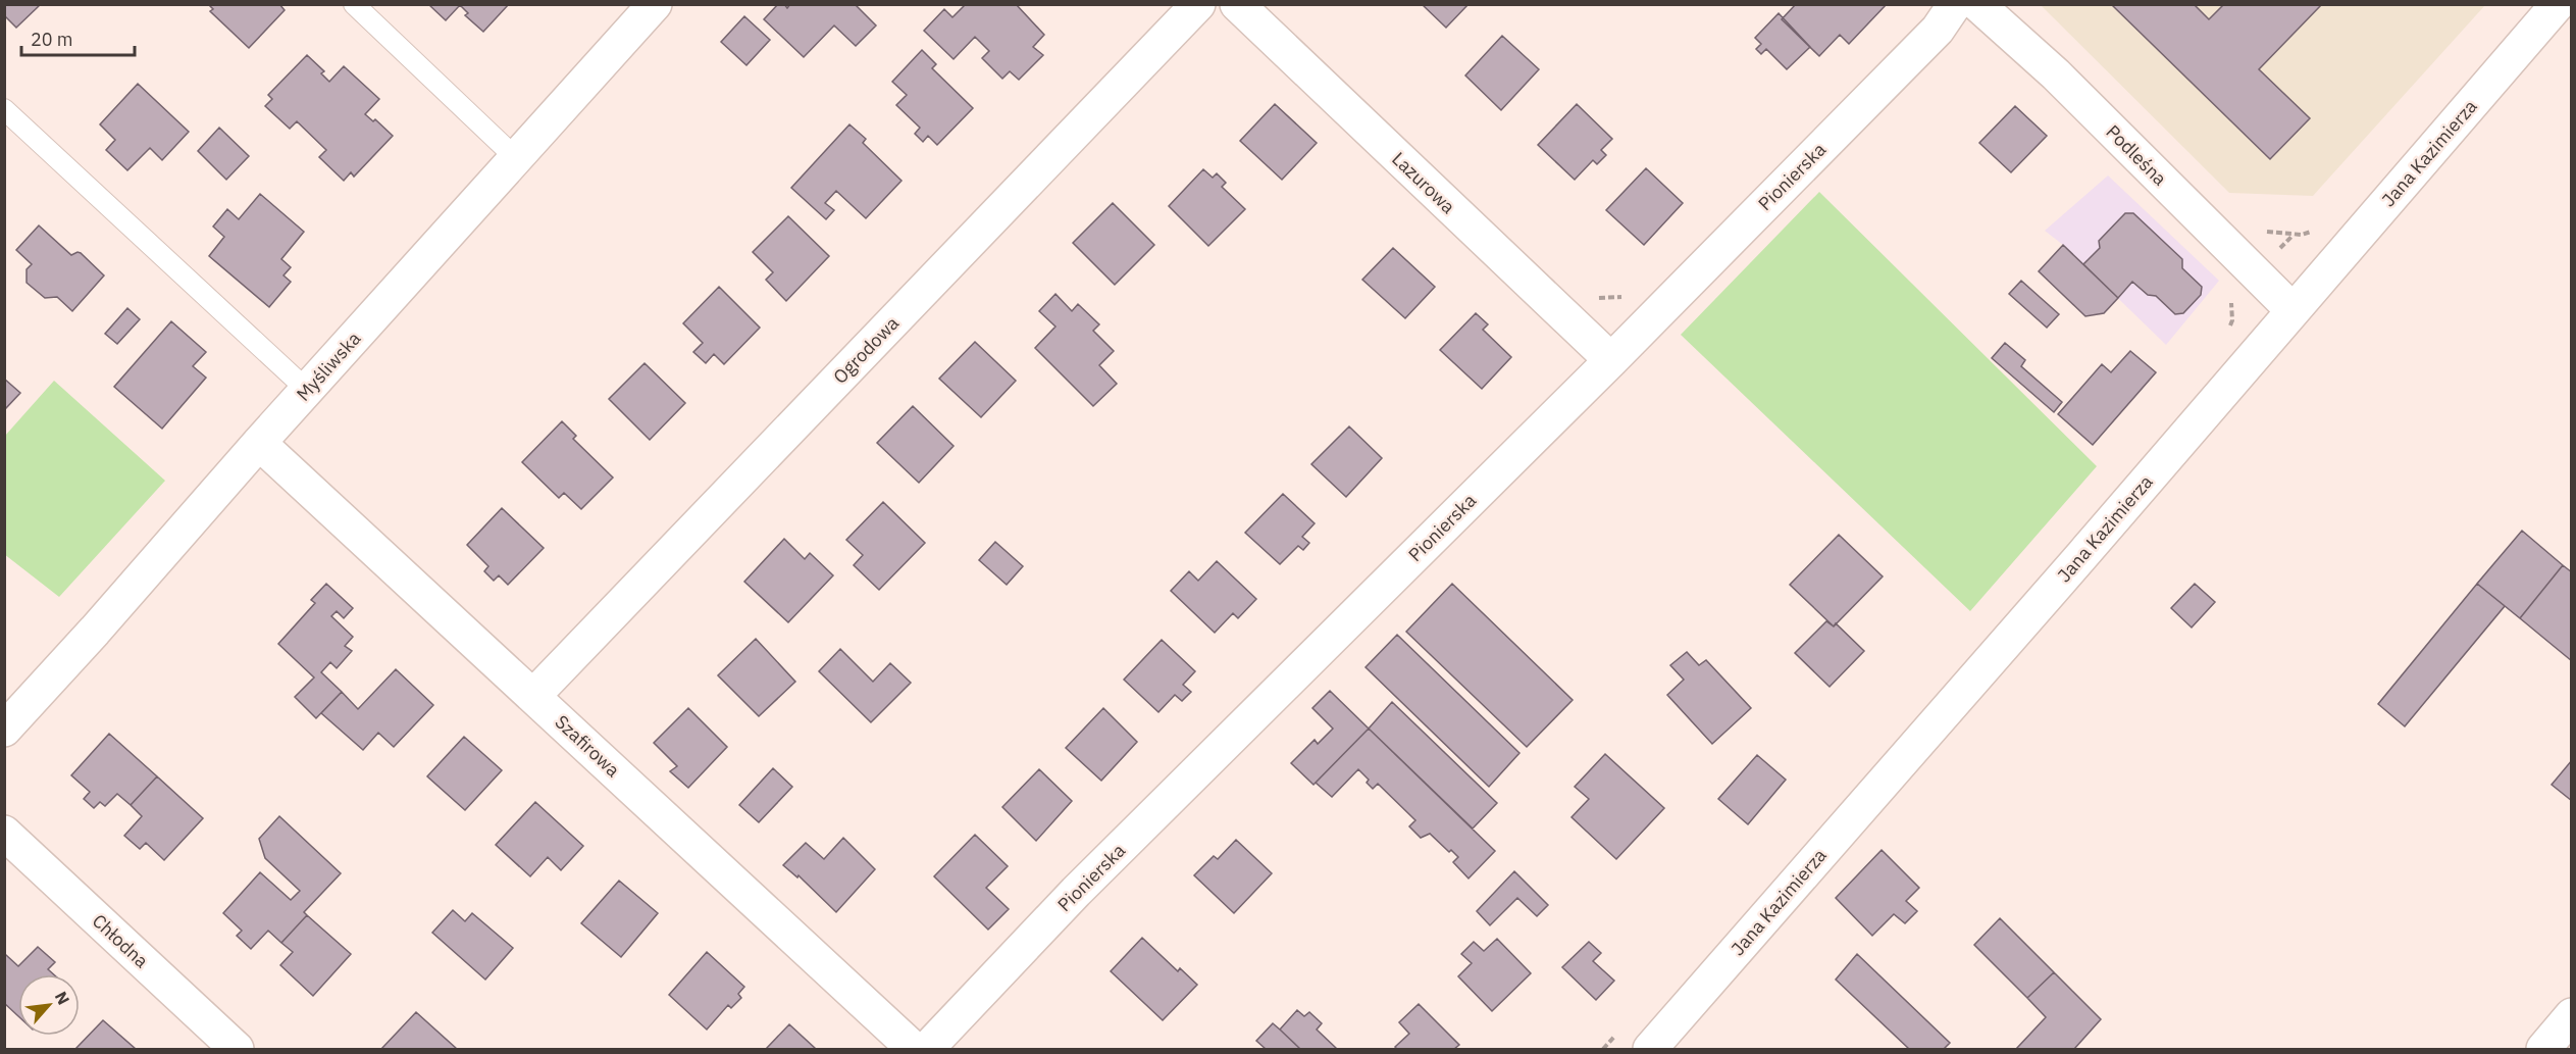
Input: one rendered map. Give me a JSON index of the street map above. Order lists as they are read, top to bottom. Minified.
{"streets":{"street":["Jana Kazimierza","Podleśna","Pionierska","Lazurowa","Ogrodowa","Myśliwska","Szafirowa","Chłodna"]},"crossings":[["Jana Kazimierza","Podleśna"],["Pionierska","Lazurowa"],["Ogrodowa","Szafirowa"],["Myśliwska","Szafirowa"]],"scale_bar":"20 m","north":"top right"}
